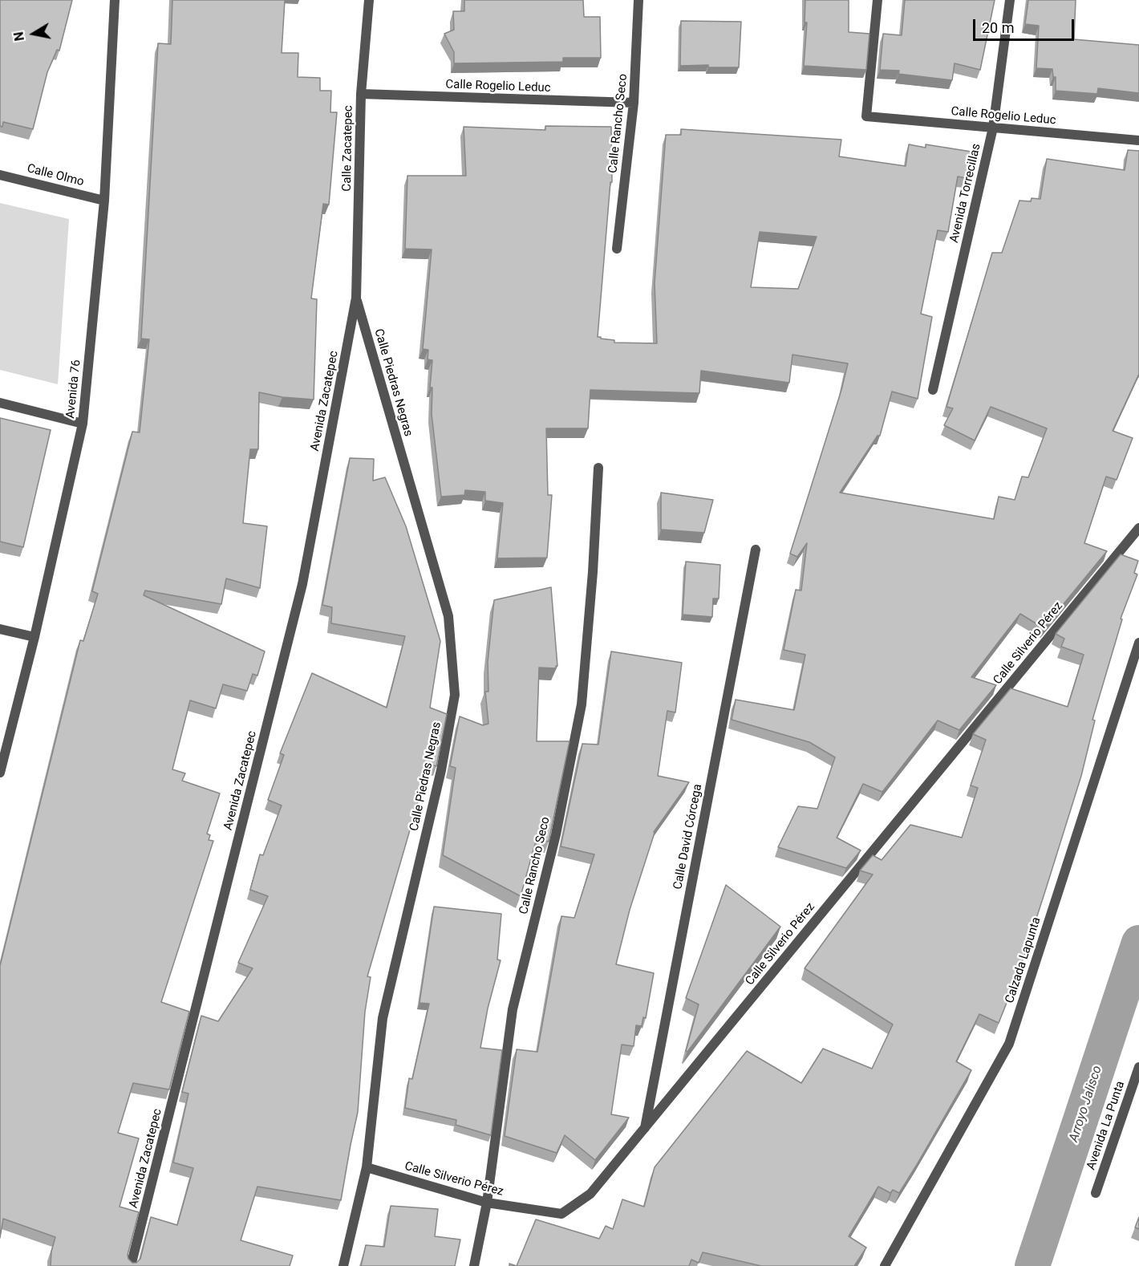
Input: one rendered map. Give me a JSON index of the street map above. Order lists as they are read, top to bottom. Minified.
{"streets":{"street":["Calle Rogelio Leduc","Calle Rancho Seco","Calle Zacatepec","Calle Olmo","Avenida Torrecillas","Calle Piedras Negras","Avenida 76","Avenida Zacatepec","Calle Silverio Pérez","Calle David Córcega","Calzada Lapunta","Avenida La Punta"]},"crossings":[["Calle Rogelio Leduc","Calle Rancho Seco"],["Calle Rogelio Leduc","Calle Zacatepec"],["Calle Rogelio Leduc","Avenida Torrecillas"],["Calle Rancho Seco","Calle Silverio Pérez"],["Calle Zacatepec","Calle Piedras Negras"],["Calle Zacatepec","Avenida Zacatepec"],["Calle Olmo","Avenida 76"],["Calle Piedras Negras","Avenida Zacatepec"],["Calle Piedras Negras","Calle Silverio Pérez"],["Calle Silverio Pérez","Calle David Córcega"]],"water":["Arroyo Jalisco"],"scale_bar":"20 m","north":"left"}
